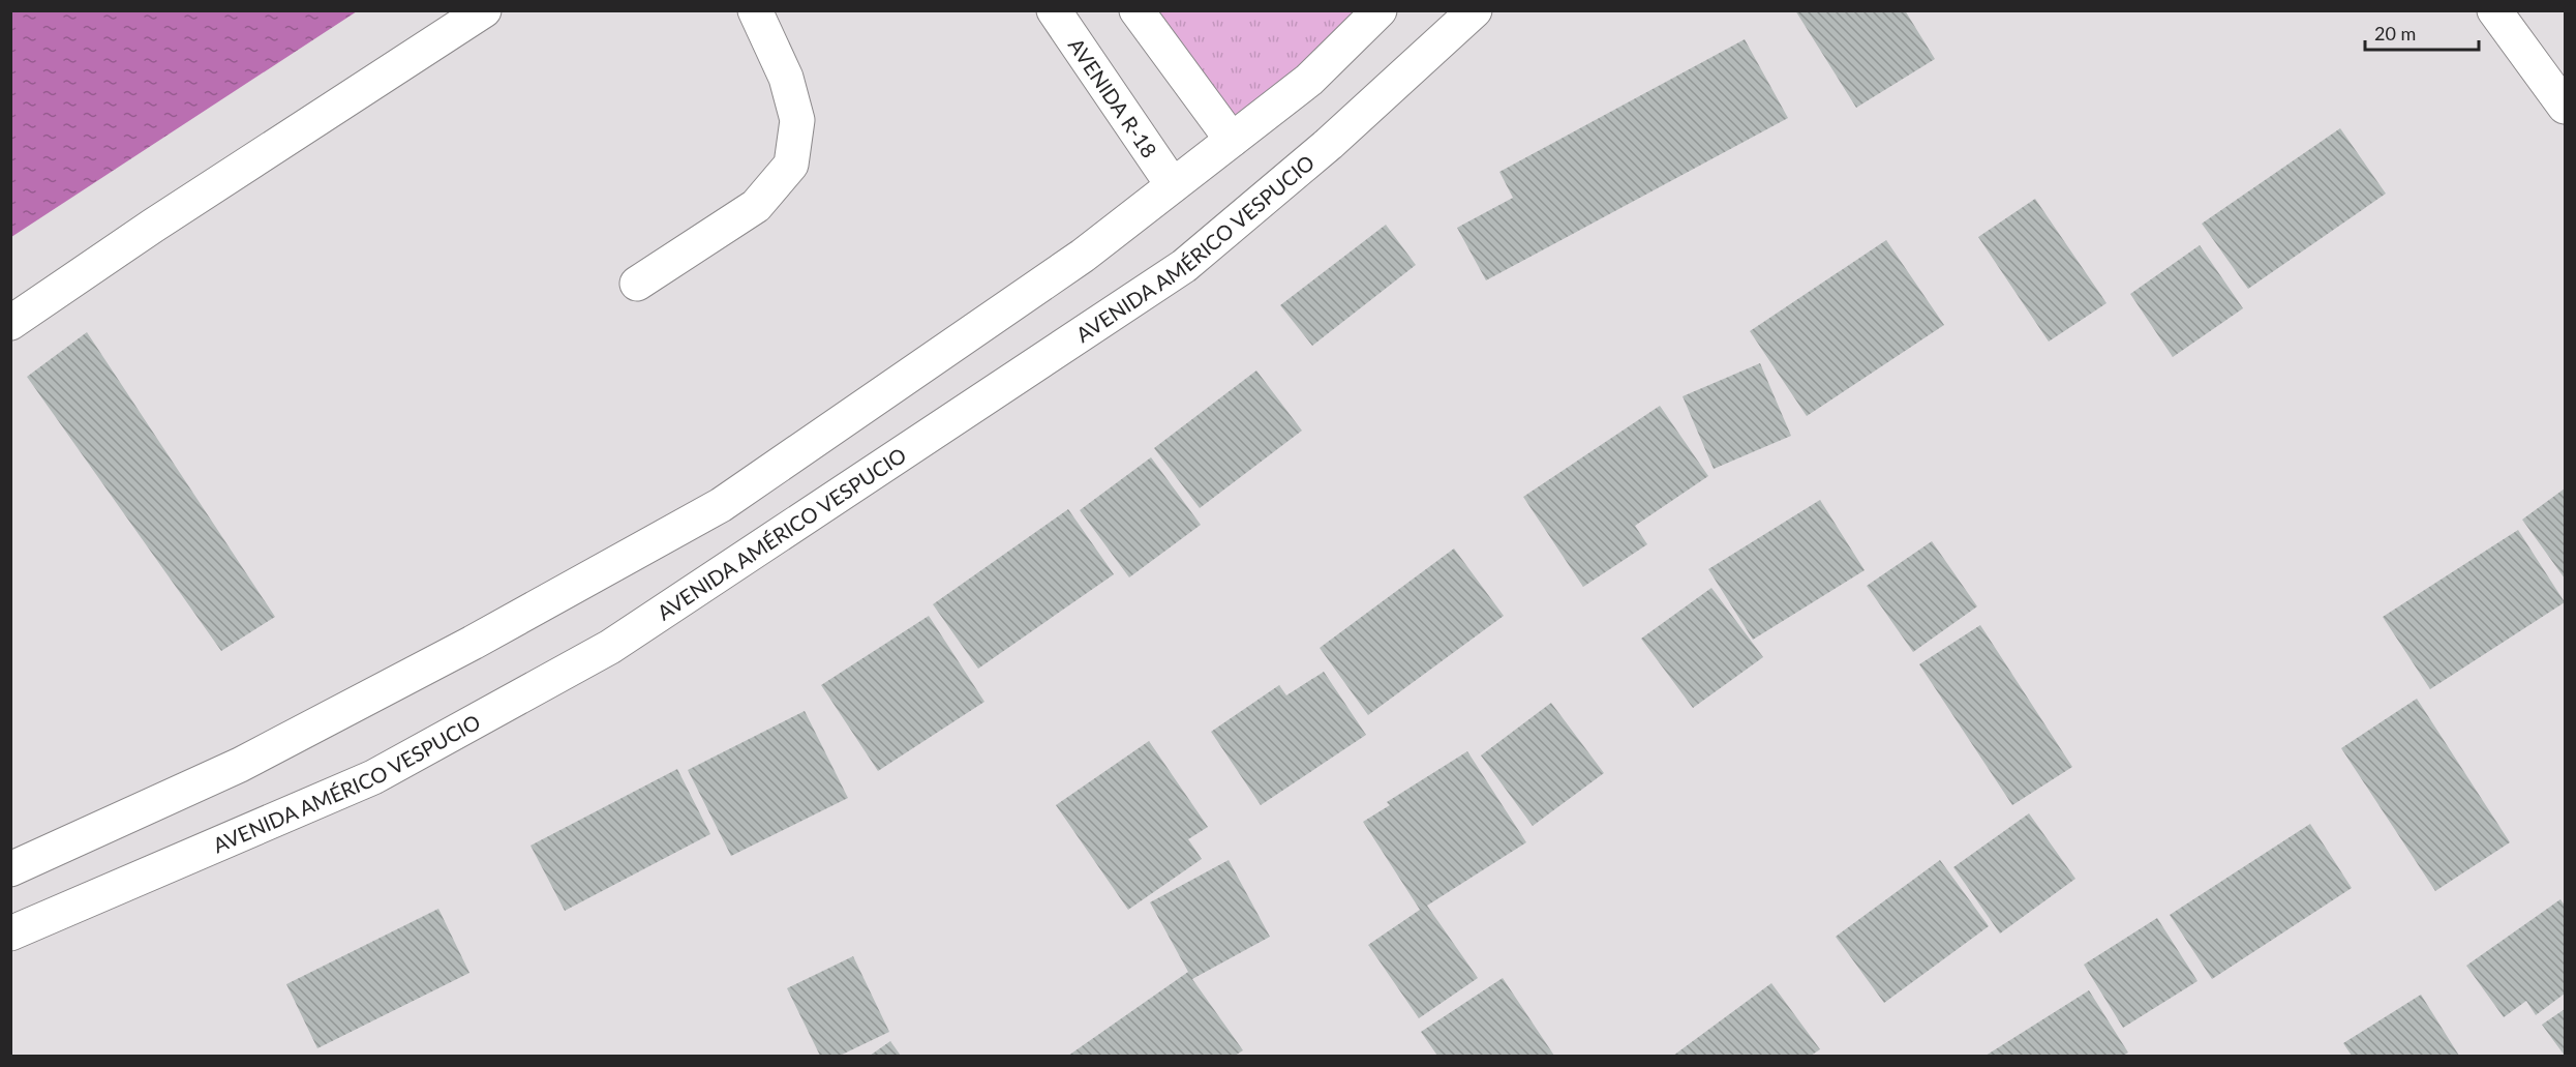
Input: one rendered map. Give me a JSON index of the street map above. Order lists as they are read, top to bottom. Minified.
{"streets":{"street":["AVENIDA R-18","AVENIDA AMÉRICO VESPUCIO"]},"scale_bar":"20 m"}
